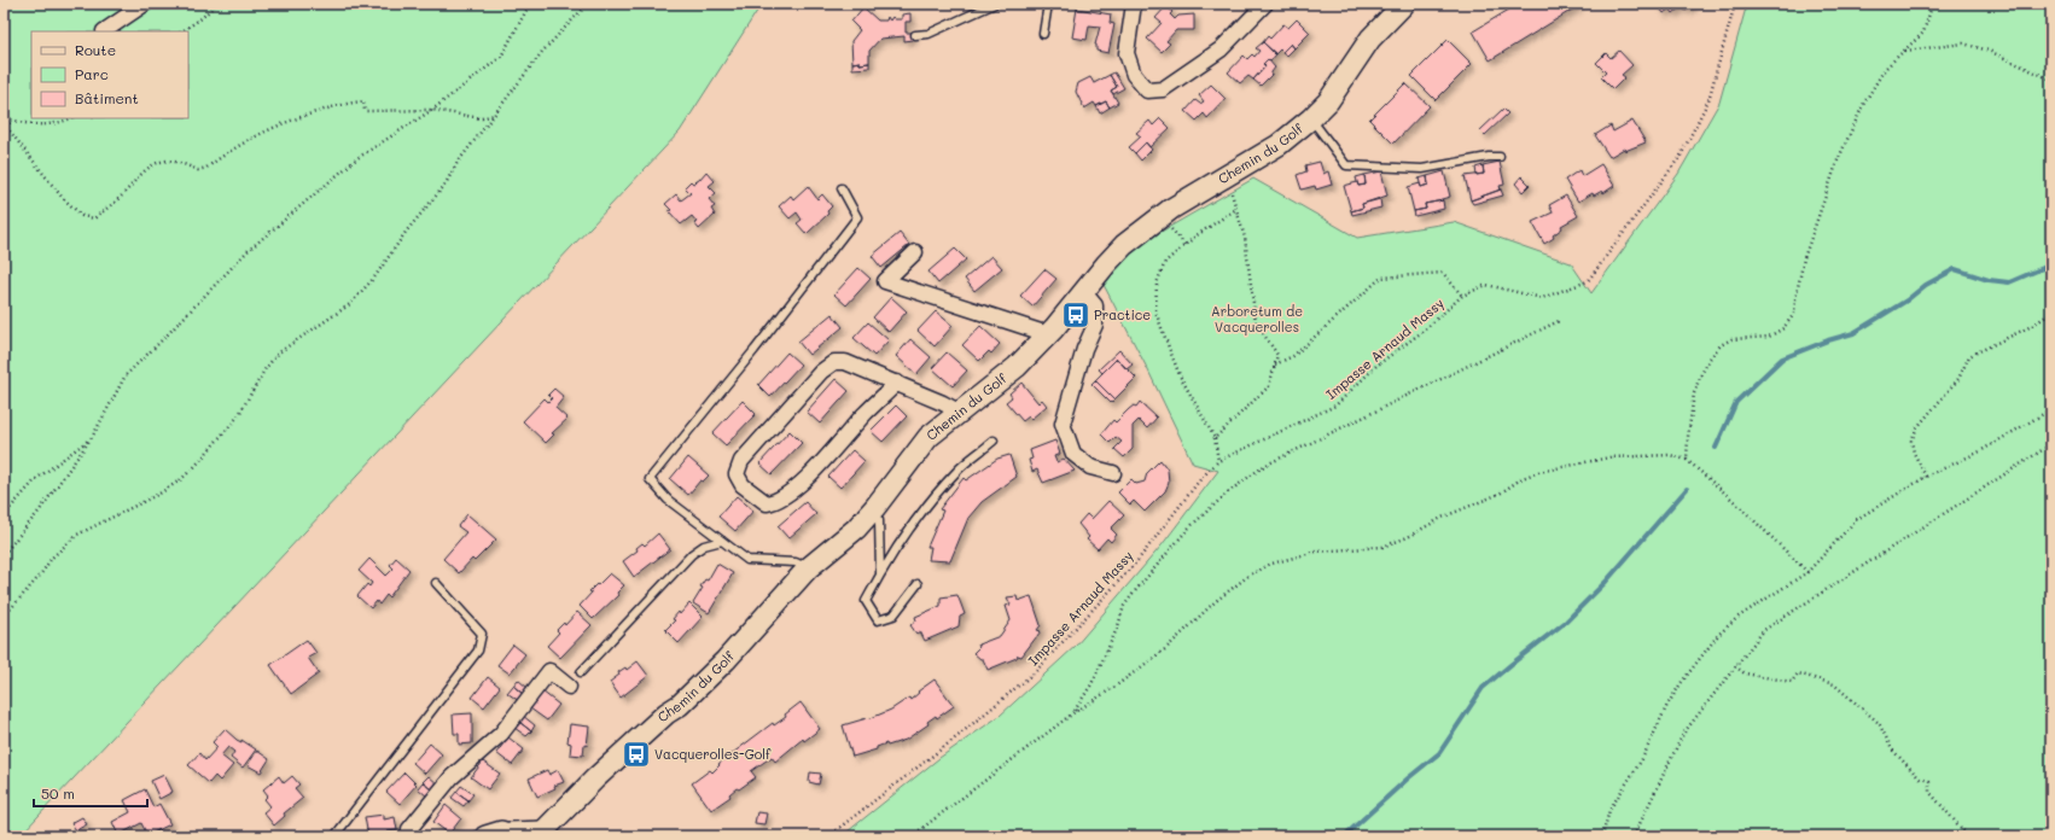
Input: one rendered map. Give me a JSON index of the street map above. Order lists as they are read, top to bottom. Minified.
{"streets":{"street":["Chemin du Golf"],"path":["Impasse Arnaud Massy"]},"parks":["Arboretum de Vacquerolles"],"places":{"bus stop":["Practice","Vacquerolles-Golf"]},"legend":["Route","Parc","Bâtiment"],"scale_bar":"50 m"}
